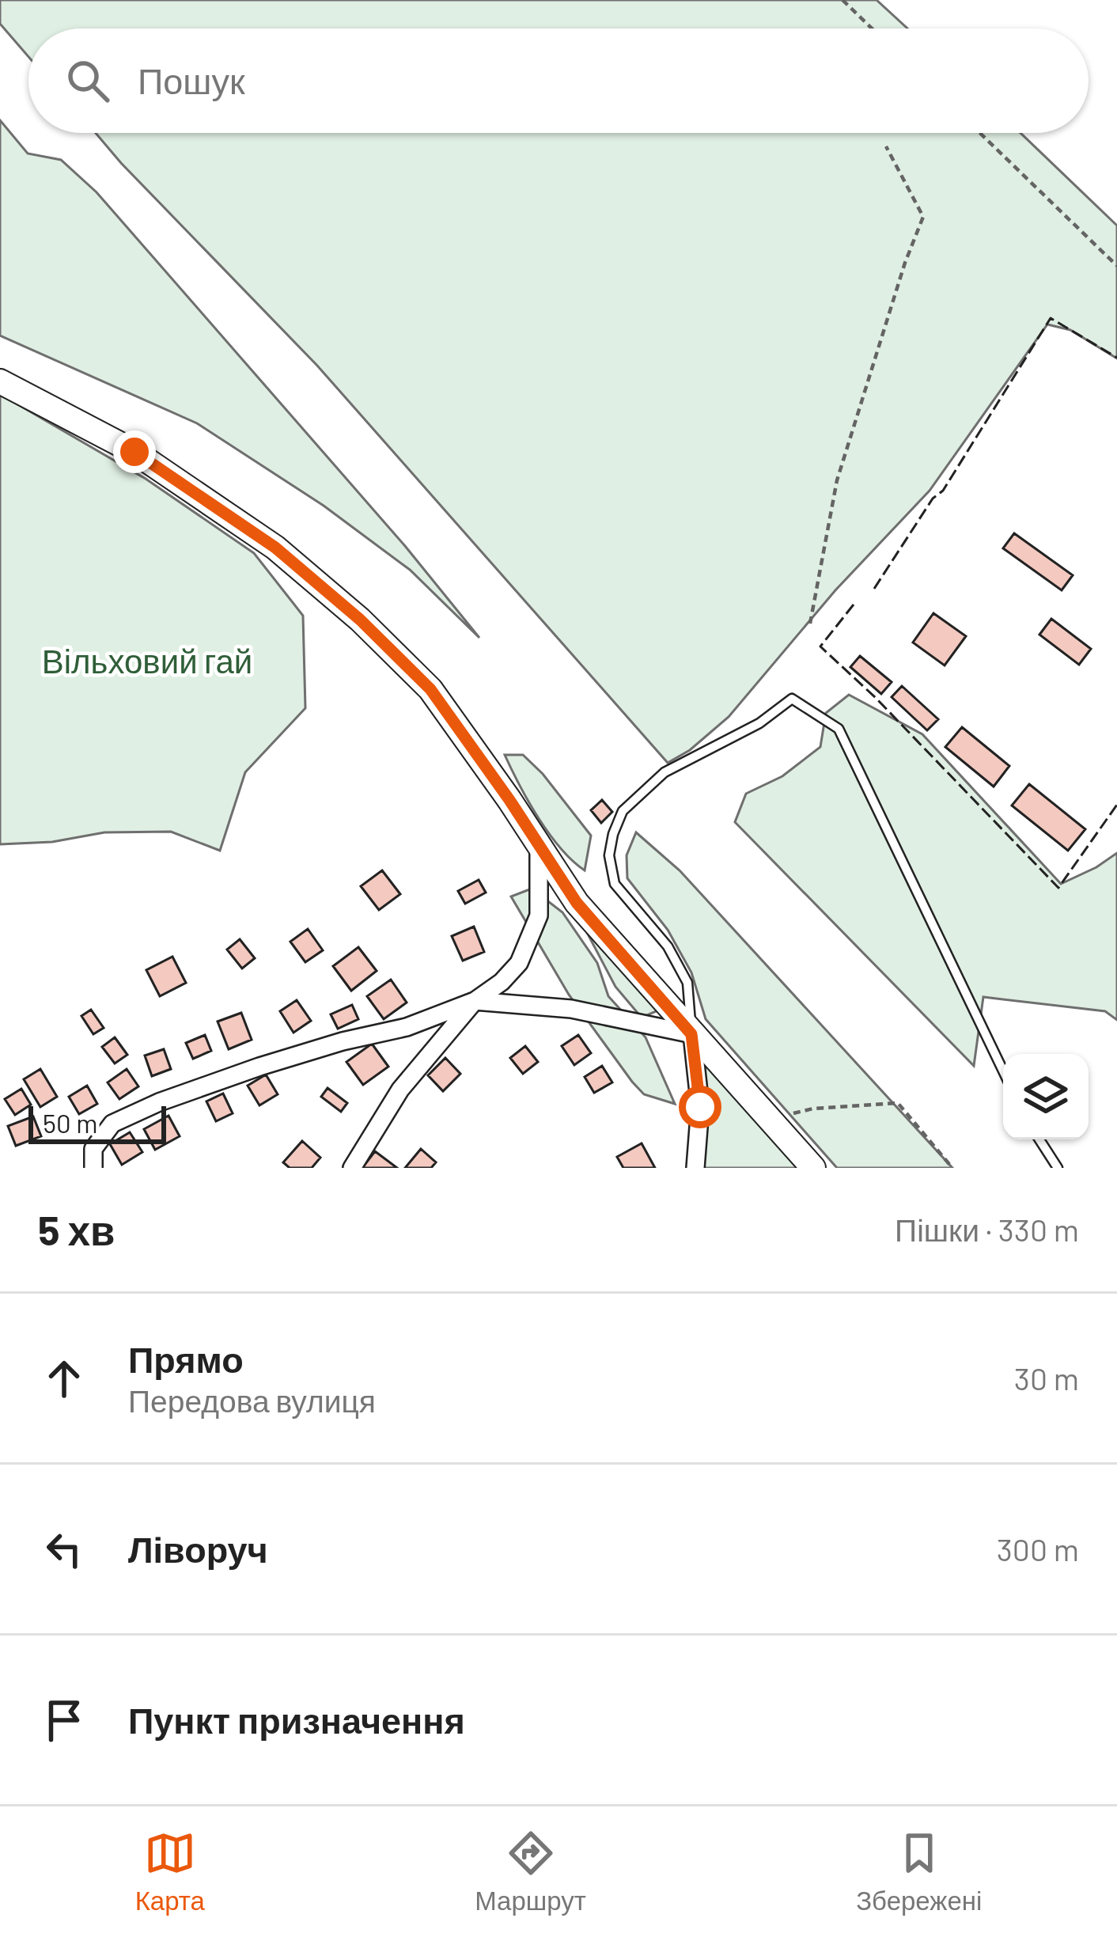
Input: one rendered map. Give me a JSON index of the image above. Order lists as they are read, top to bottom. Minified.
{"parks":["Вільховий гай"],"scale_bar":"50 m","page":{"search":"Пошук","scale":"50 m","heading":["5 хв","Пішки · 330 m"],"list":[["Прямо","Передова вулиця","30 m"],["Ліворуч","300 m"],"Пункт призначення"],"nav":["Карта","Маршрут","Збережені"]}}
